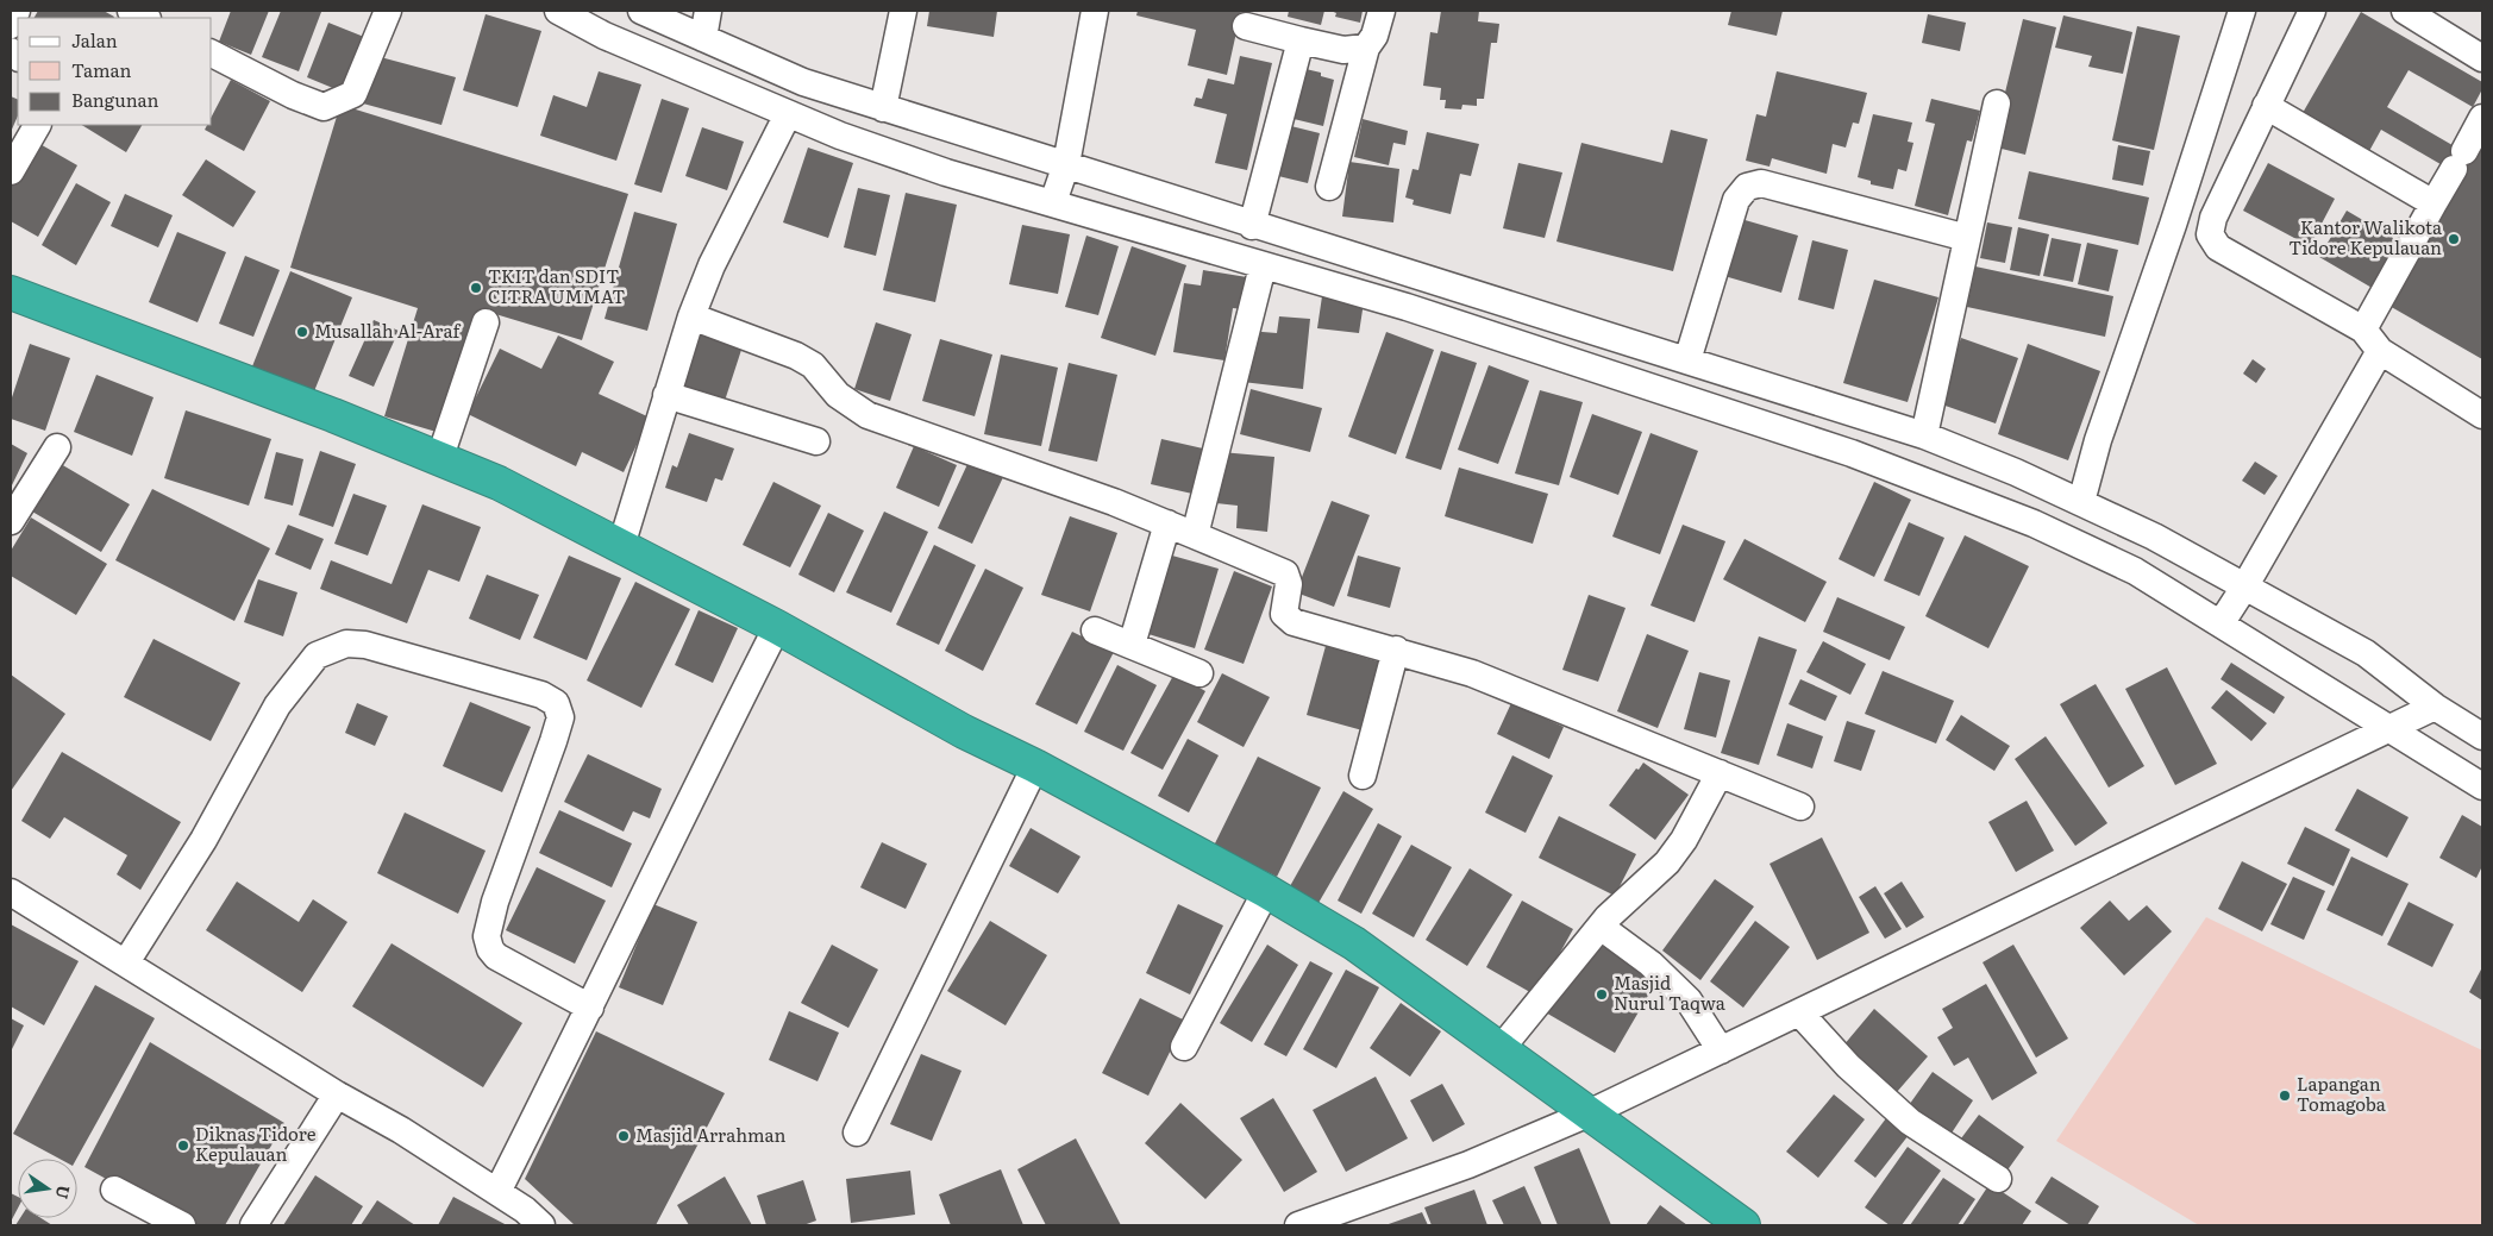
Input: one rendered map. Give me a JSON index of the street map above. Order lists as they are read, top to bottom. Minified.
{"places":["Kantor Walikota Tidore Kepulauan","TKIT dan SDIT CITRA UMMAT","Musallah Al-Araf","Masjid Nurul Taqwa","Lapangan Tomagoba","Masjid Arrahman","Diknas Tidore Kepulauan"],"legend":["Jalan","Taman","Bangunan"],"north":"right"}
